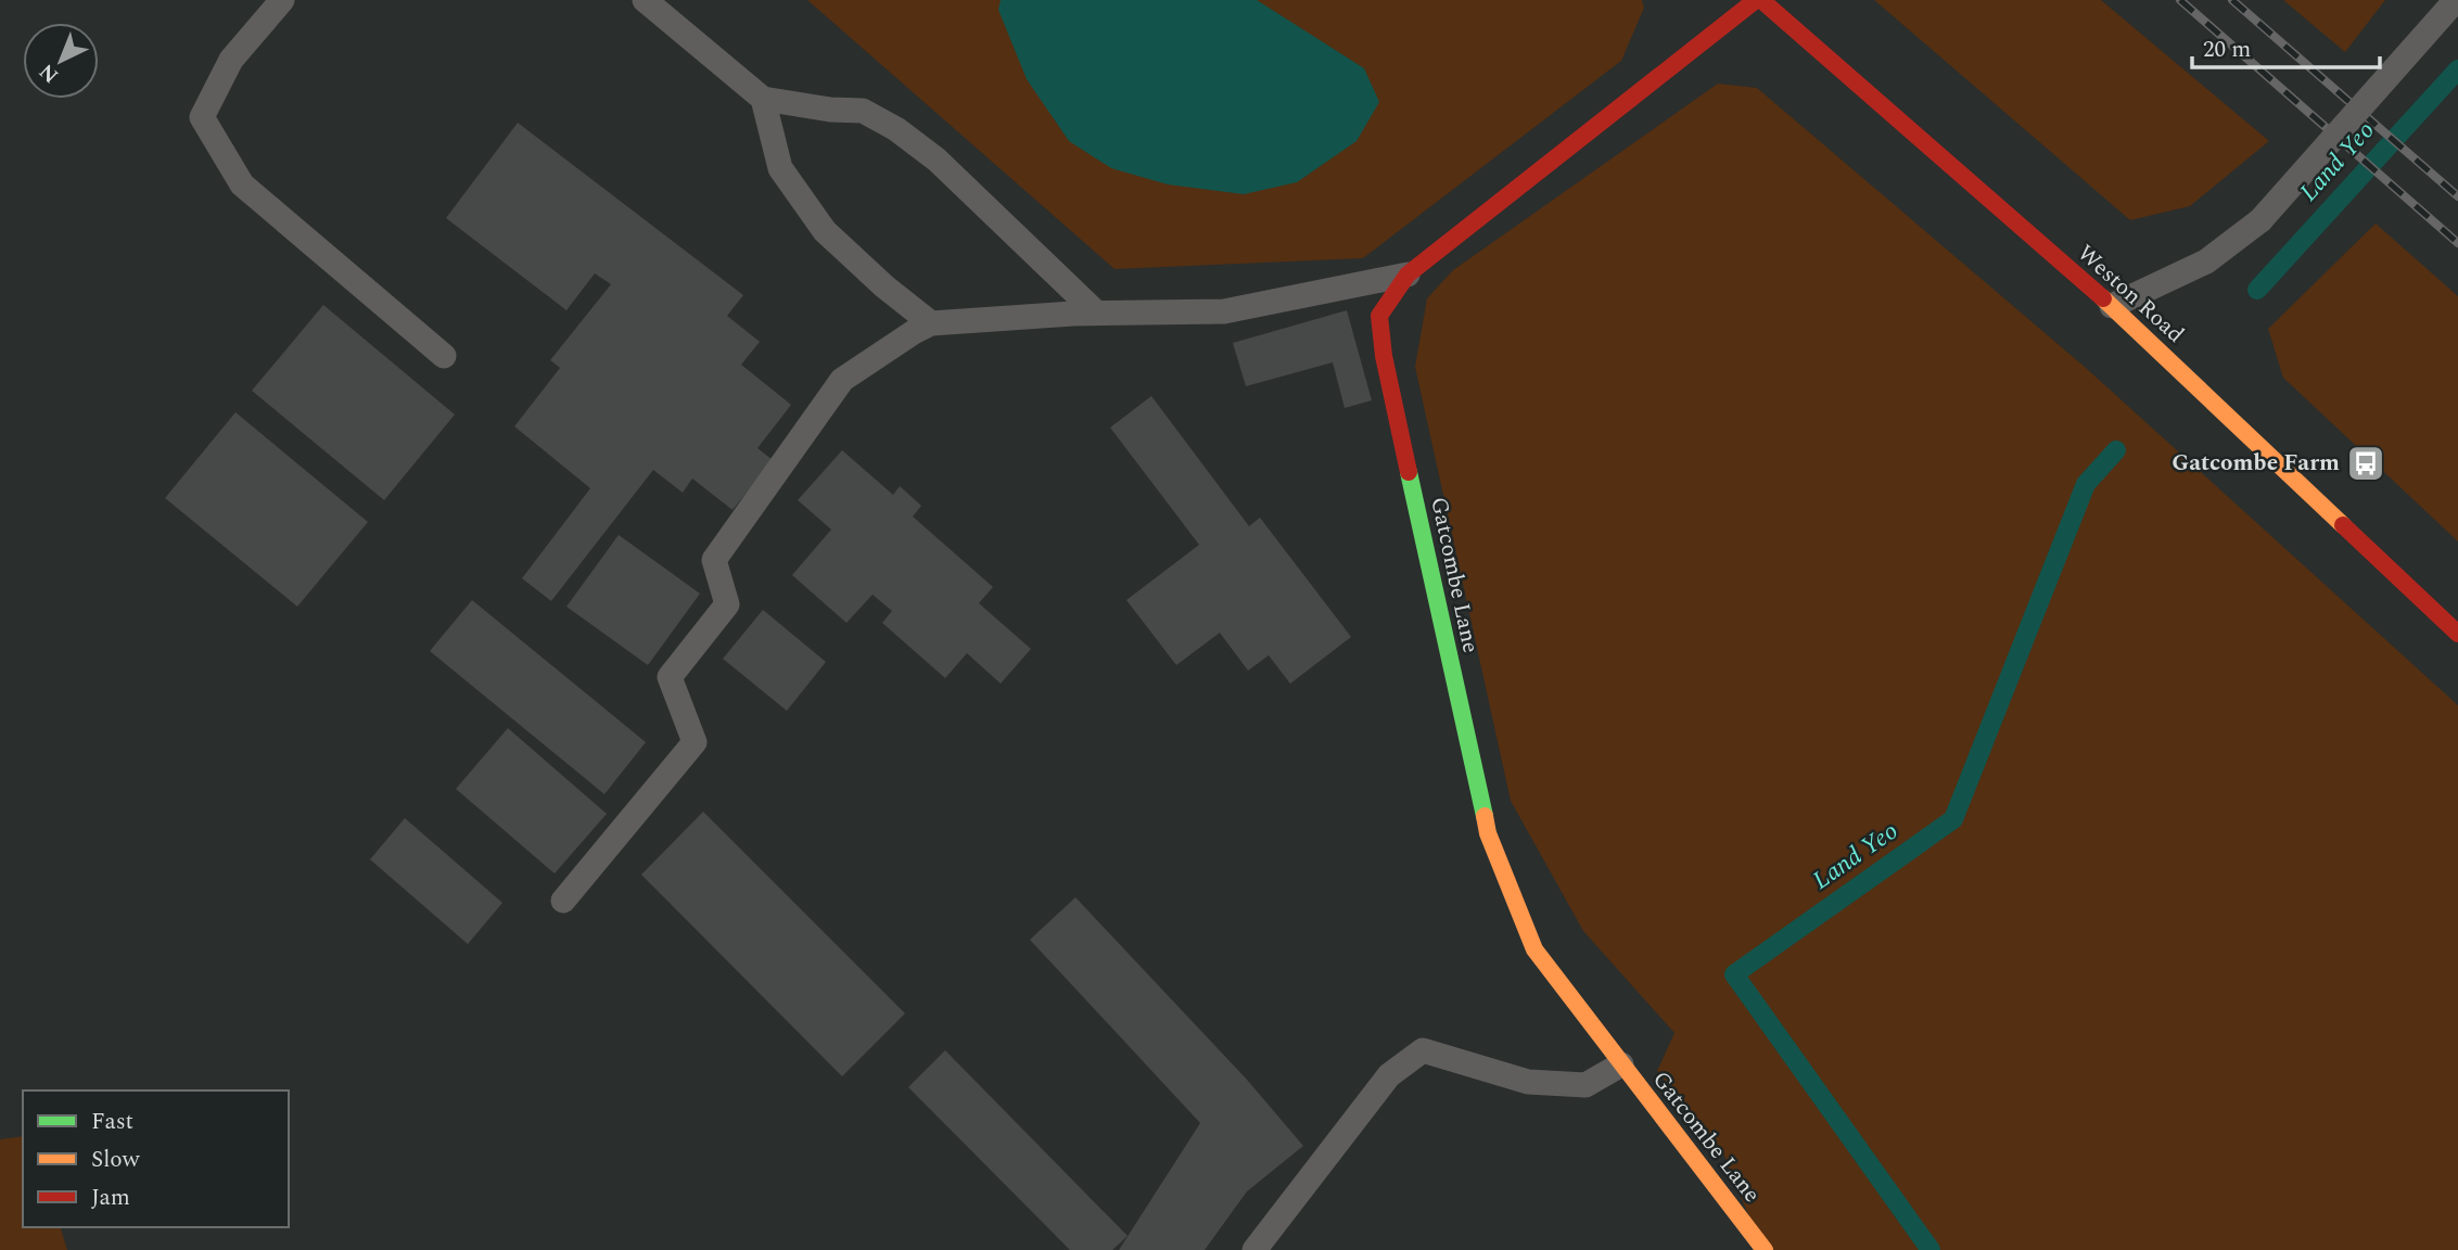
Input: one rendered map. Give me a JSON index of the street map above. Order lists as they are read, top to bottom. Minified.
{"streets":{"street":["Weston Road","Gatcombe Lane"]},"crossings":[["Weston Road","Gatcombe Lane"]],"water":["Land Yeo"],"places":{"bus stop":["Gatcombe Farm"]},"legend":["Fast","Slow","Jam"],"scale_bar":"20 m","north":"bottom left"}
